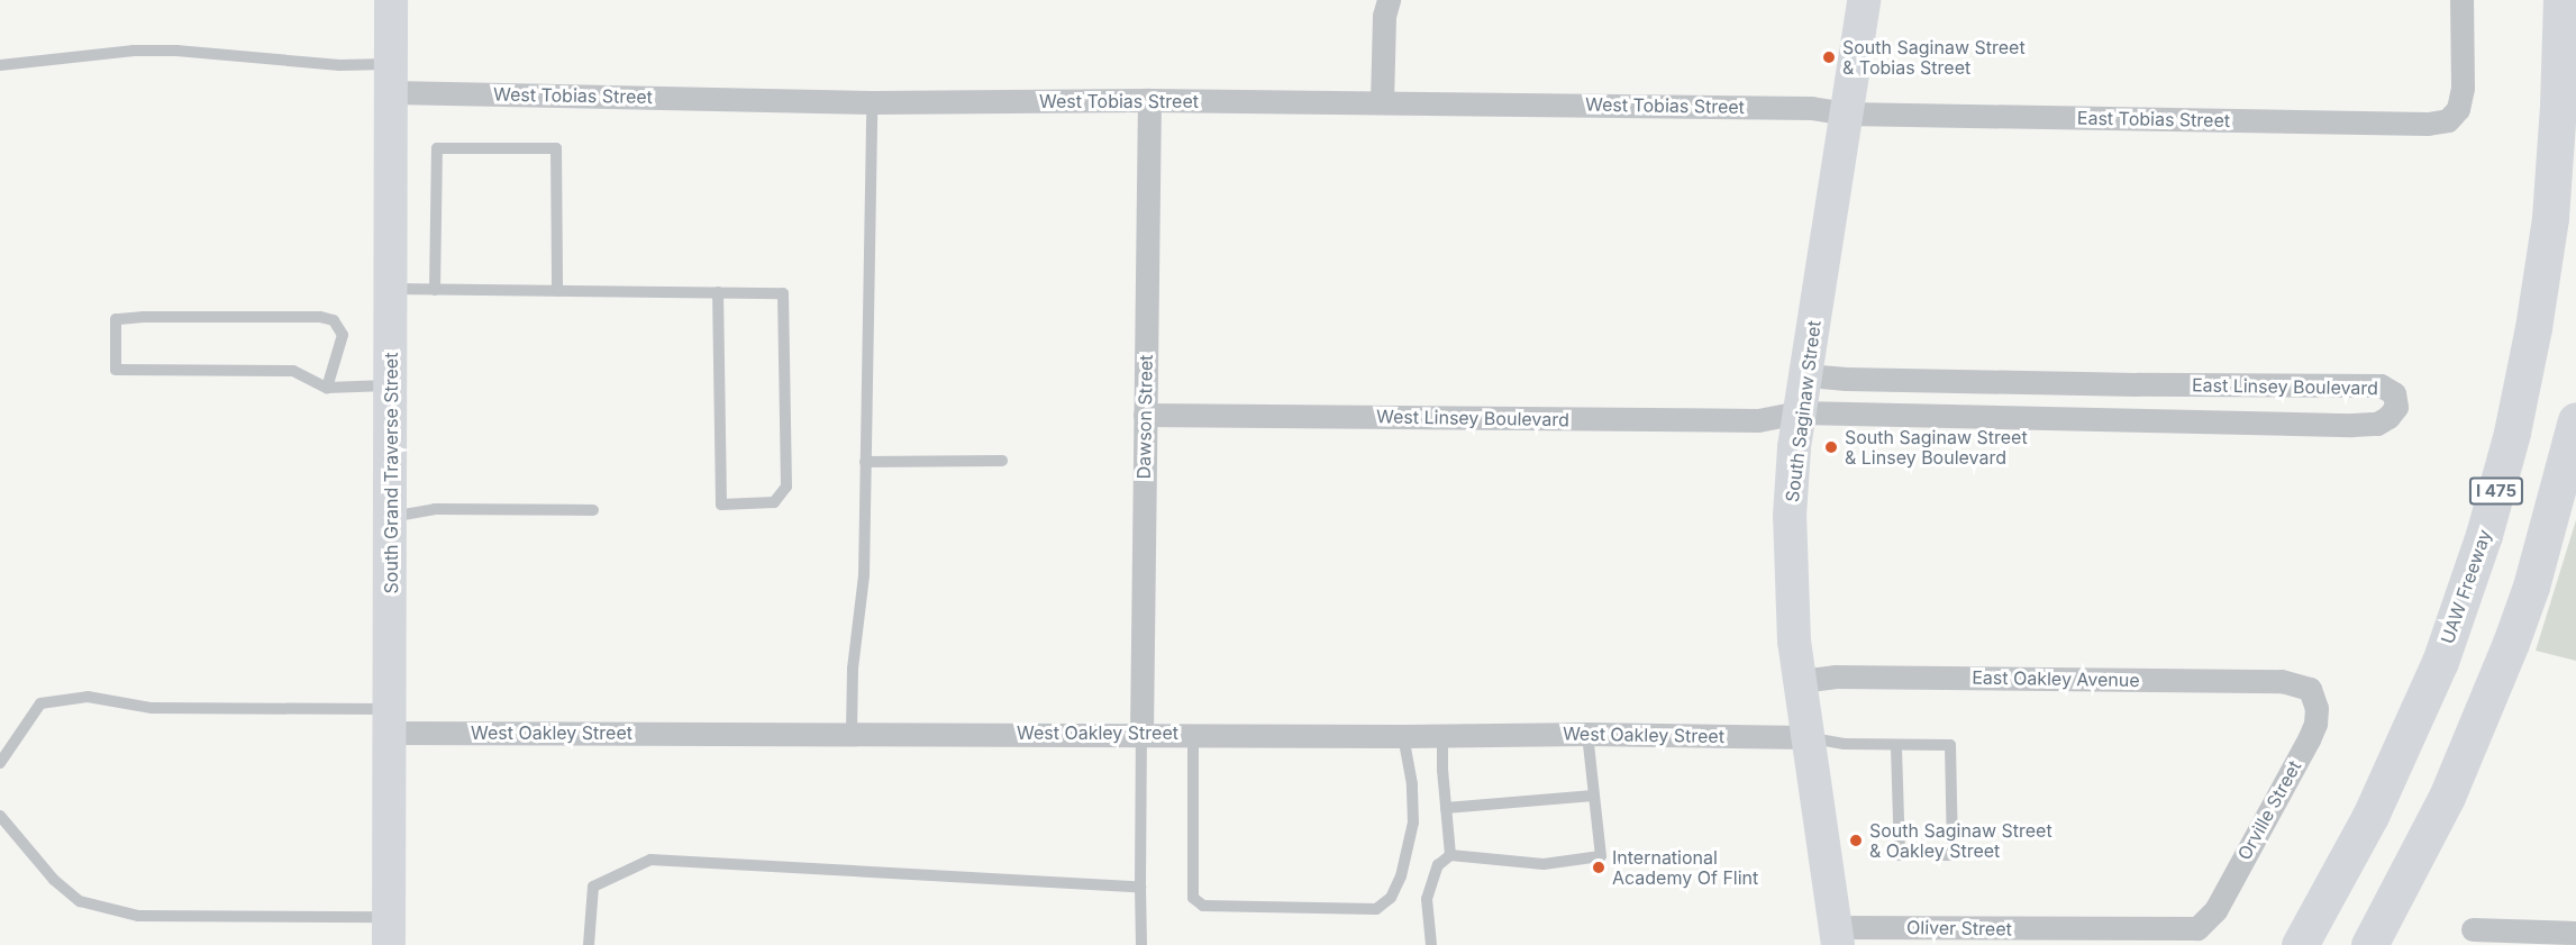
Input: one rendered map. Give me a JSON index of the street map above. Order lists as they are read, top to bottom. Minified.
{"streets":{"highway":["I 475","UAW Freeway"],"main road":["South Saginaw Street","South Grand Traverse Street"],"street":["West Tobias Street","East Tobias Street","East Linsey Boulevard","Dawson Street","West Linsey Boulevard","East Oakley Avenue","West Oakley Street","Orville Street","Oliver Street"]},"crossings":[["West Tobias Street","East Tobias Street"],["West Tobias Street","South Saginaw Street"],["West Tobias Street","Dawson Street"],["West Tobias Street","South Grand Traverse Street"],["East Tobias Street","South Saginaw Street"],["East Linsey Boulevard","South Saginaw Street"],["East Linsey Boulevard","West Linsey Boulevard"],["South Saginaw Street","West Linsey Boulevard"],["South Saginaw Street","East Oakley Avenue"],["South Saginaw Street","West Oakley Street"],["South Saginaw Street","Oliver Street"],["Dawson Street","West Linsey Boulevard"],["Dawson Street","West Oakley Street"],["South Grand Traverse Street","West Oakley Street"],["East Oakley Avenue","Orville Street"],["Orville Street","Oliver Street"]],"places":["South Saginaw Street & Tobias Street","South Saginaw Street & Linsey Boulevard","South Saginaw Street & Oakley Street","International Academy Of Flint"]}
